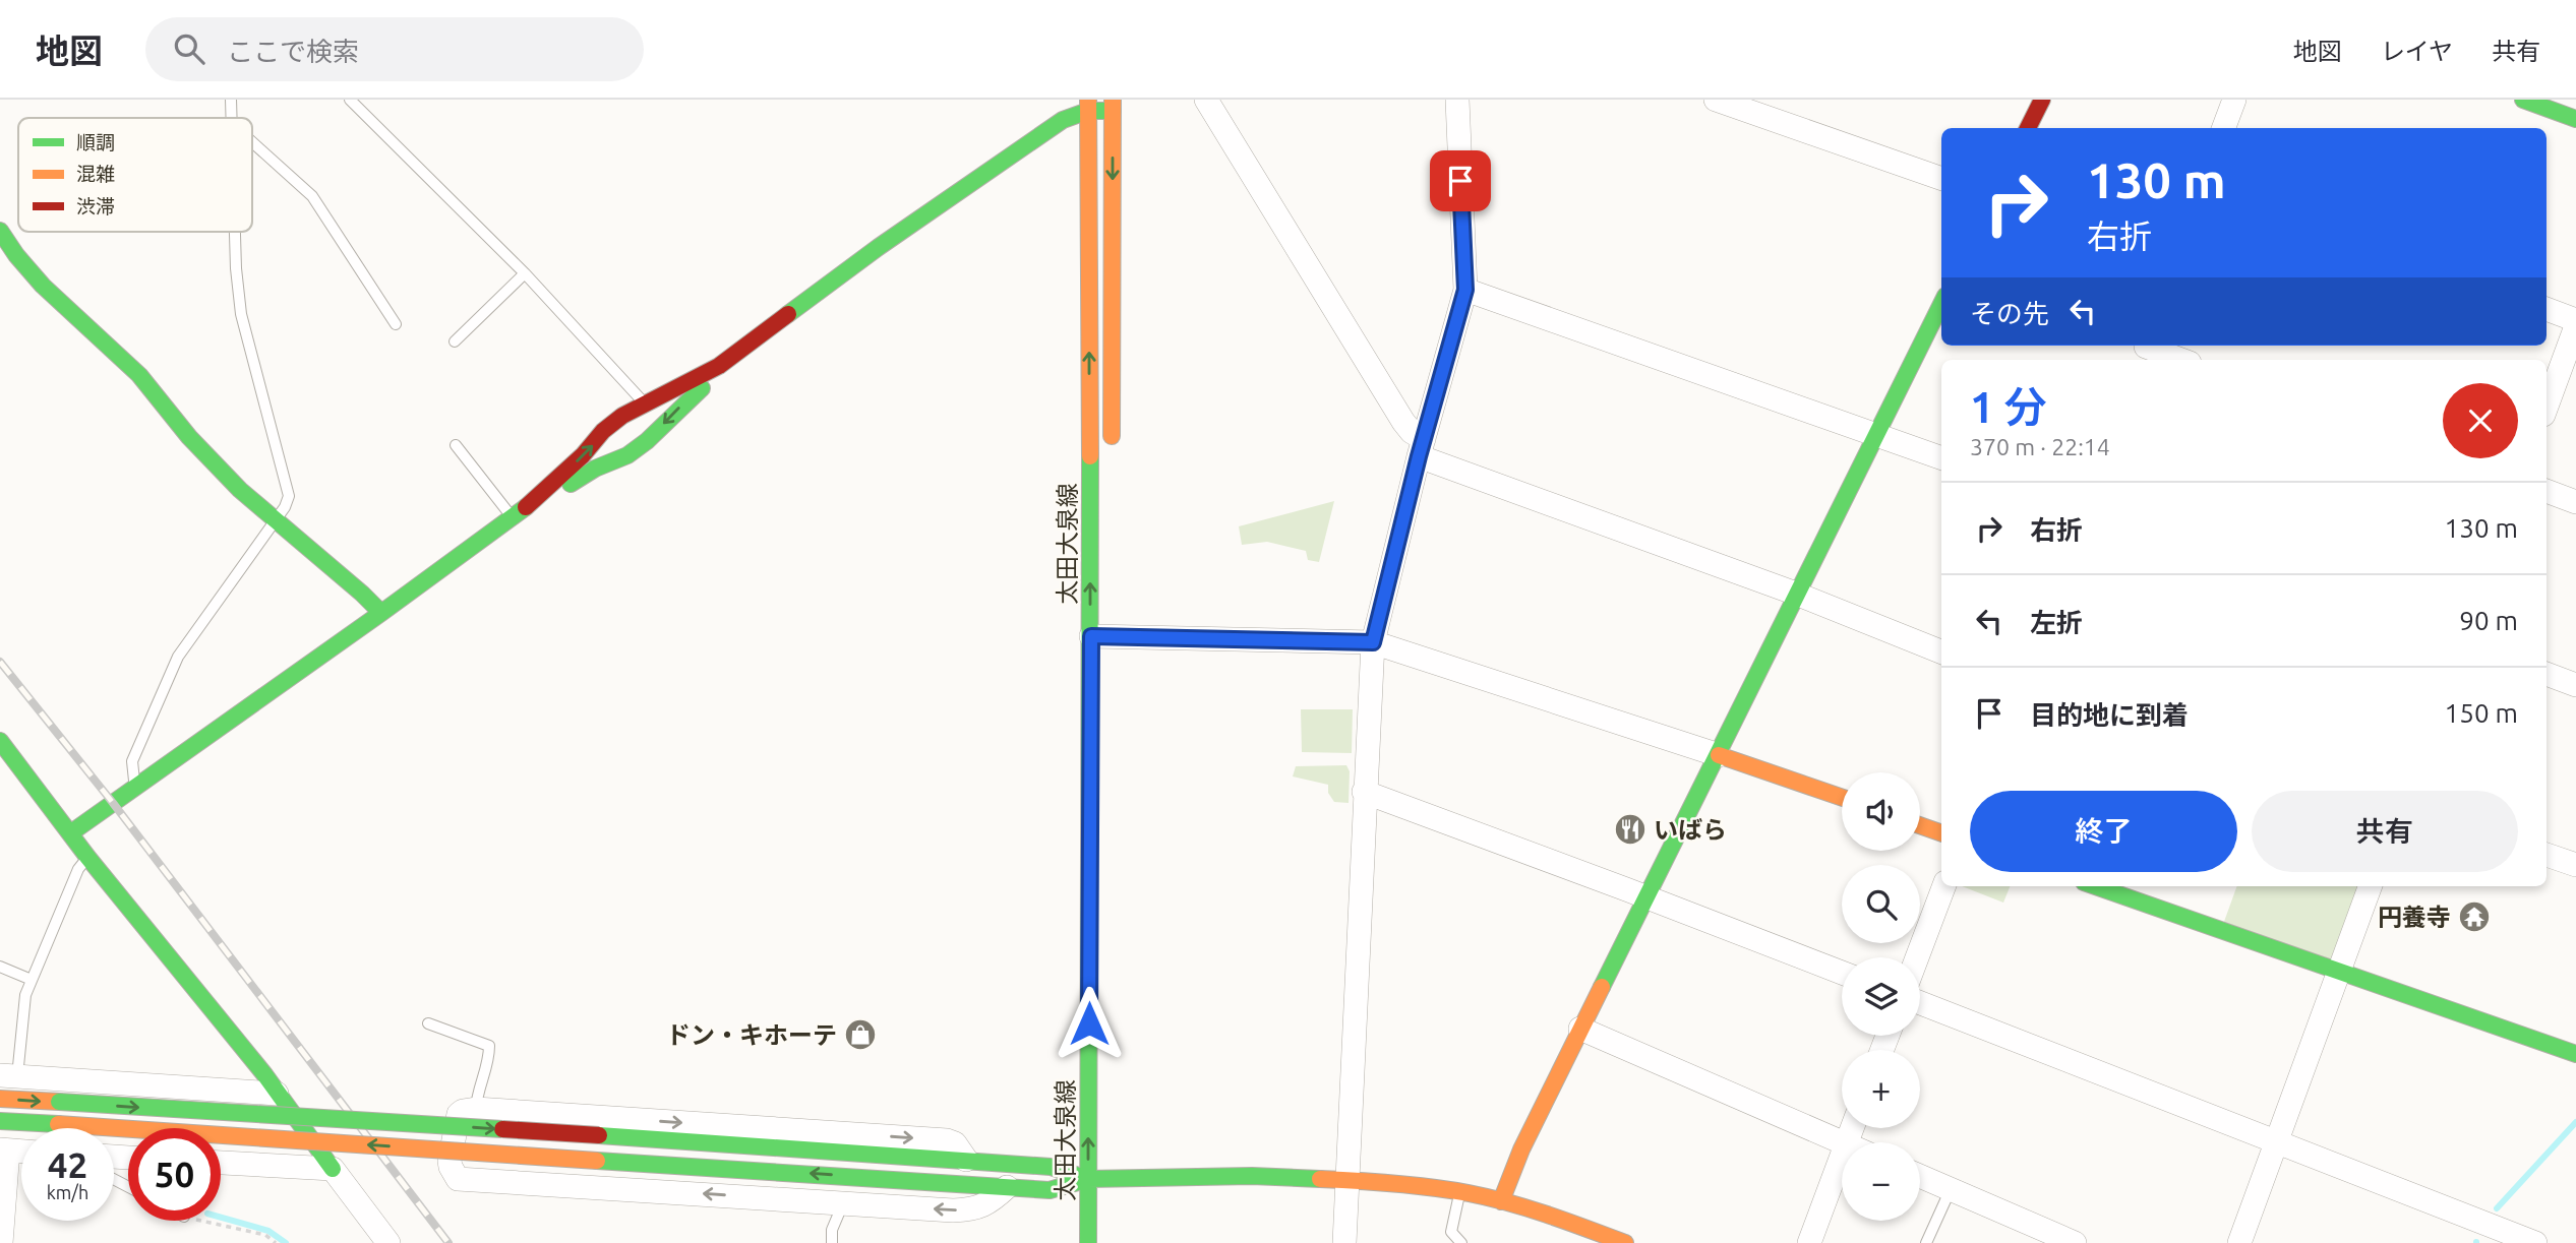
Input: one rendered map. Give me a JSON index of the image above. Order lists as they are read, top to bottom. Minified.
{"streets":{"street":["太田大泉線"]},"places":{"restaurant":["いばら"],"temple":["円養寺"],"shop":["ドン・キホーテ"]},"legend":["順調","混雑","渋滞"],"page":{"header":"地図","search":"ここで検索","nav":["地図","レイヤ","共有"],"turn":["130 m","右折"],"then":"その先","heading":["1 分","370 m · 22:14"],"list":[{"name":"右折","value":"130 m"},{"name":"左折","value":"90 m"},{"name":"目的地に到着","value":"150 m"}],"map_buttons":["+","−"],"buttons":["終了","共有"],"speed":"42 km/h","limit":"50"}}
